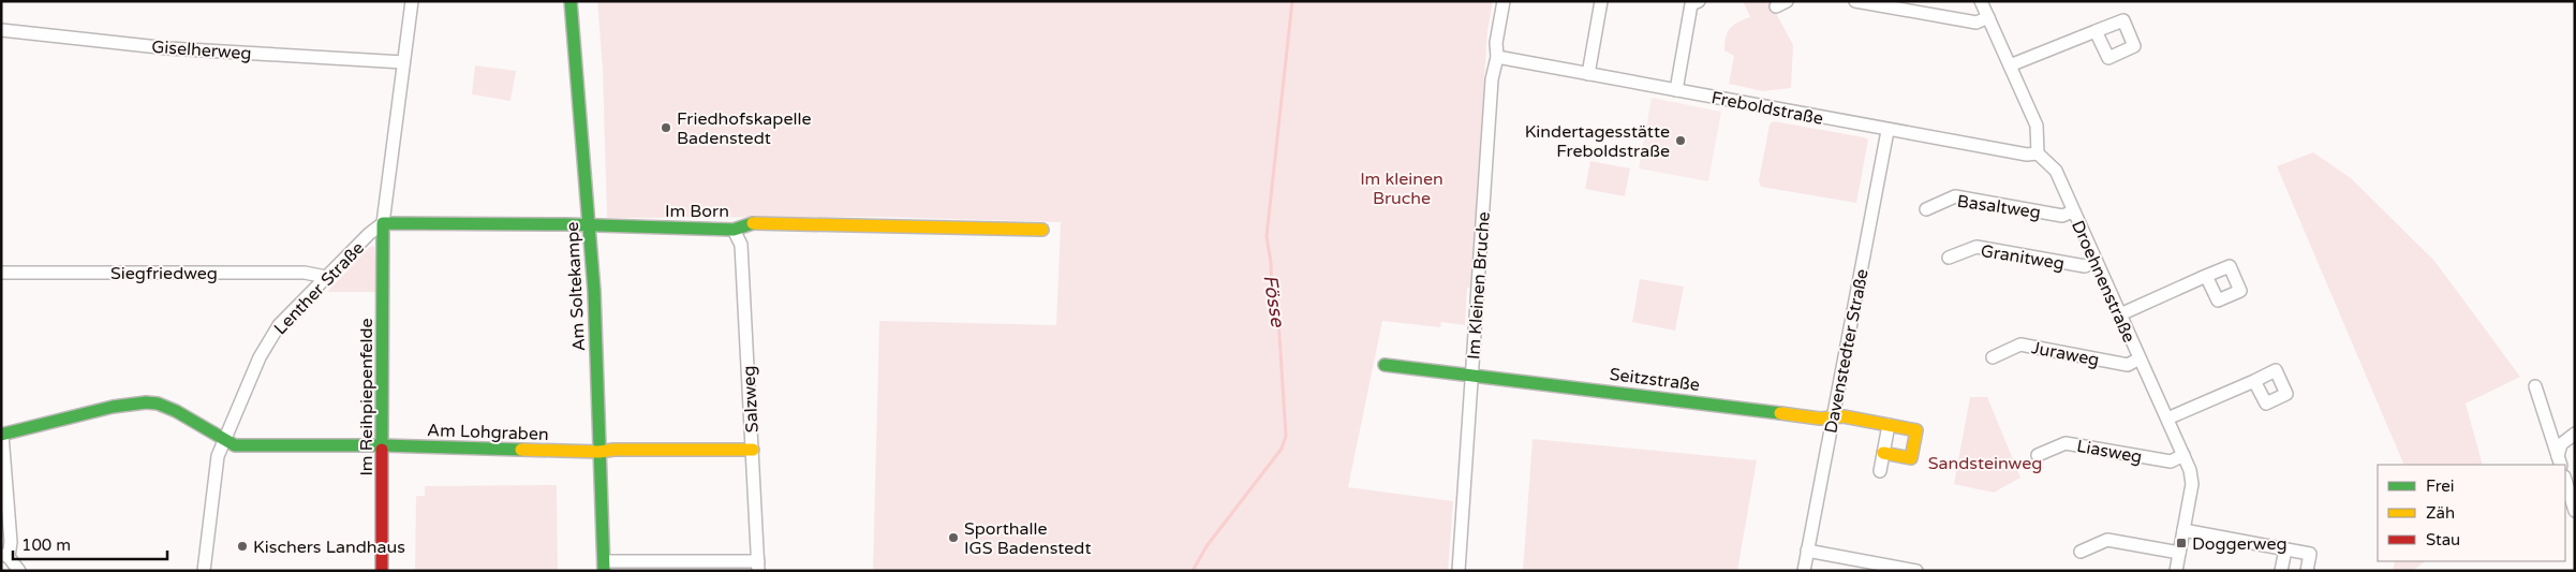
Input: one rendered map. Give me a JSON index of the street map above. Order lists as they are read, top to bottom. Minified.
{"streets":{"street":["Giselherweg","Freboldstraße","Basaltweg","Im Born","Granitweg","Siegfriedweg","Droehnenstraße","Im Kleinen Bruche","Am Soltekampe","Lenther Straße","Davenstedter Straße","Juraweg","Seitzstraße","Im Reihpiepenfelde","Salzweg","Am Lohgraben","Liasweg"]},"crossings":[["Freboldstraße","Droehnenstraße"],["Freboldstraße","Im Kleinen Bruche"],["Freboldstraße","Davenstedter Straße"],["Basaltweg","Droehnenstraße"],["Im Born","Am Soltekampe"],["Im Born","Lenther Straße"],["Im Born","Im Reihpiepenfelde"],["Im Born","Salzweg"],["Granitweg","Droehnenstraße"],["Siegfriedweg","Lenther Straße"],["Droehnenstraße","Juraweg"],["Droehnenstraße","Liasweg"],["Im Kleinen Bruche","Seitzstraße"],["Am Soltekampe","Am Lohgraben"],["Lenther Straße","Im Reihpiepenfelde"],["Lenther Straße","Am Lohgraben"],["Davenstedter Straße","Seitzstraße"],["Im Reihpiepenfelde","Am Lohgraben"],["Salzweg","Am Lohgraben"]],"water":["Fösse"],"parks":["Im kleinen Bruche","Sandsteinweg"],"places":{"other":["Friedhofskapelle Badenstedt","Kindertagesstätte Freboldstraße","Sporthalle IGS Badenstedt","Kischers Landhaus"],"transit":["Doggerweg"]},"legend":["Frei","Zäh","Stau"],"scale_bar":"100 m"}
